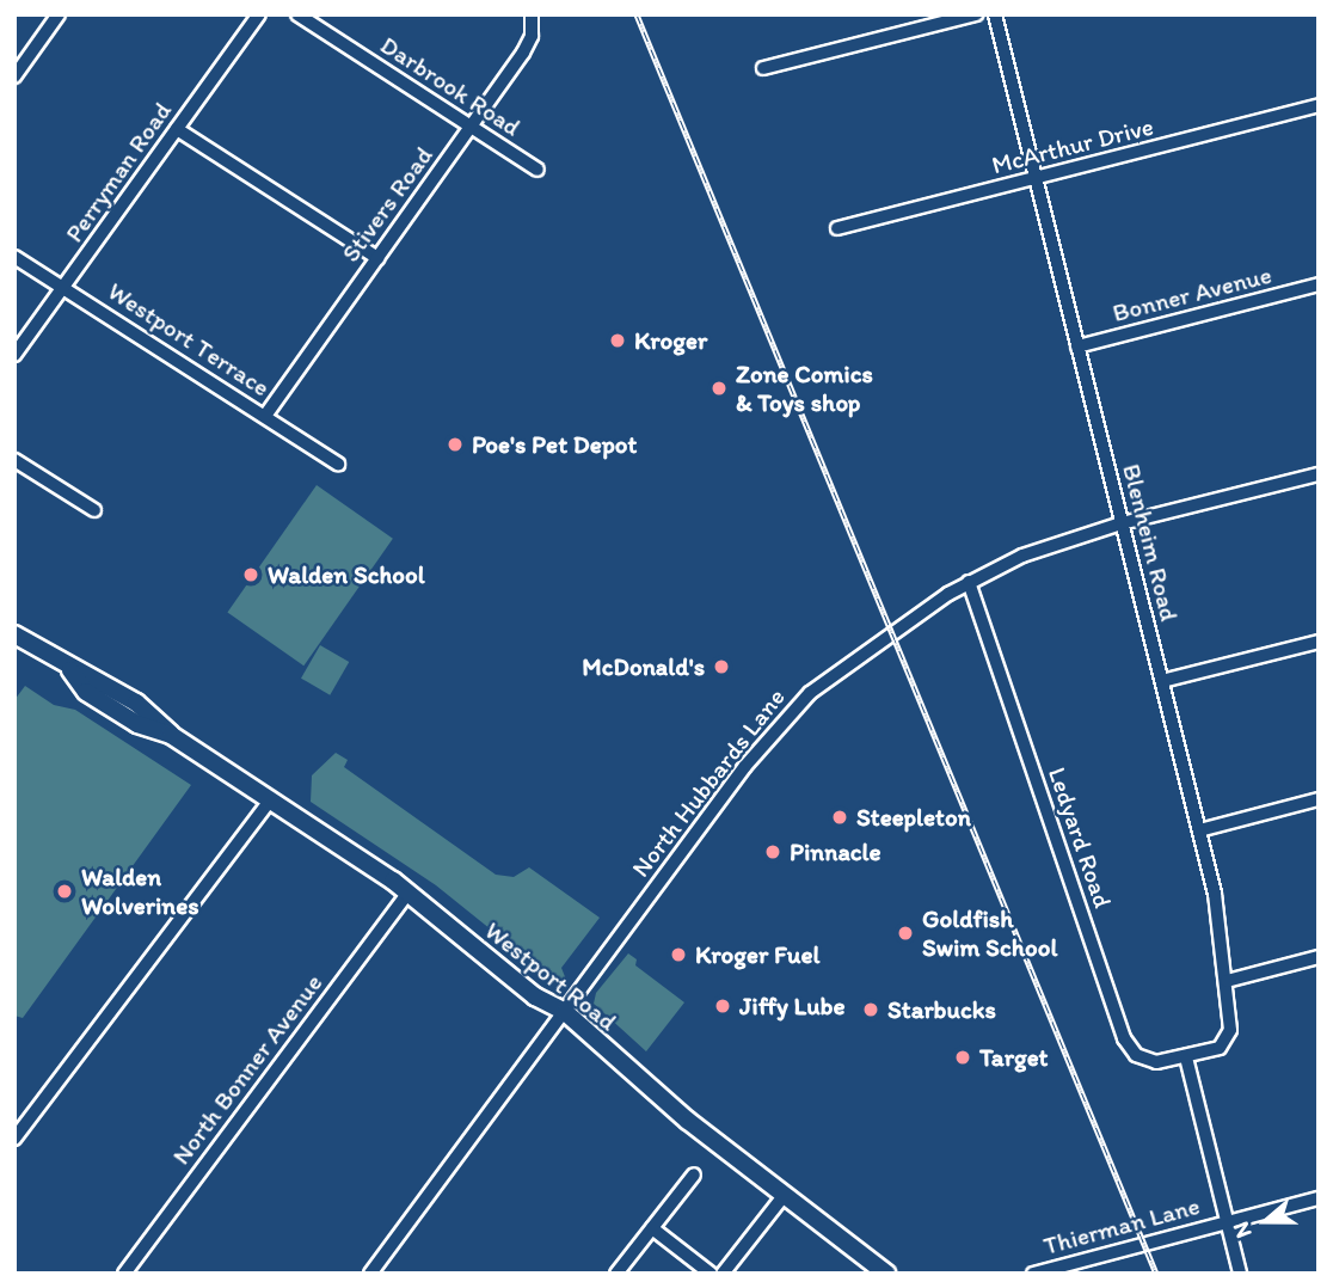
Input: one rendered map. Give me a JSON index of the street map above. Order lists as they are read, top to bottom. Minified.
{"streets":{"main road":["Westport Road"],"street":["Darbrook Road","McArthur Drive","Perryman Road","Stivers Road","Bonner Avenue","Westport Terrace","Blenheim Road","North Hubbards Lane","Ledyard Road","North Bonner Avenue","Thierman Lane"]},"crossings":[["Darbrook Road","Stivers Road"],["McArthur Drive","Blenheim Road"],["Perryman Road","Westport Terrace"],["Stivers Road","Westport Terrace"],["Bonner Avenue","Blenheim Road"],["Blenheim Road","North Hubbards Lane"],["Blenheim Road","Ledyard Road"],["North Hubbards Lane","Ledyard Road"],["North Hubbards Lane","Westport Road"],["Westport Road","North Bonner Avenue"]],"places":["Kroger","Zone Comics & Toys shop","Poe's Pet Depot","Walden School","McDonald's","Steepleton","Pinnacle","Walden Wolverines","Goldfish Swim School","Kroger Fuel","Jiffy Lube","Starbucks","Target"],"north":"left"}
